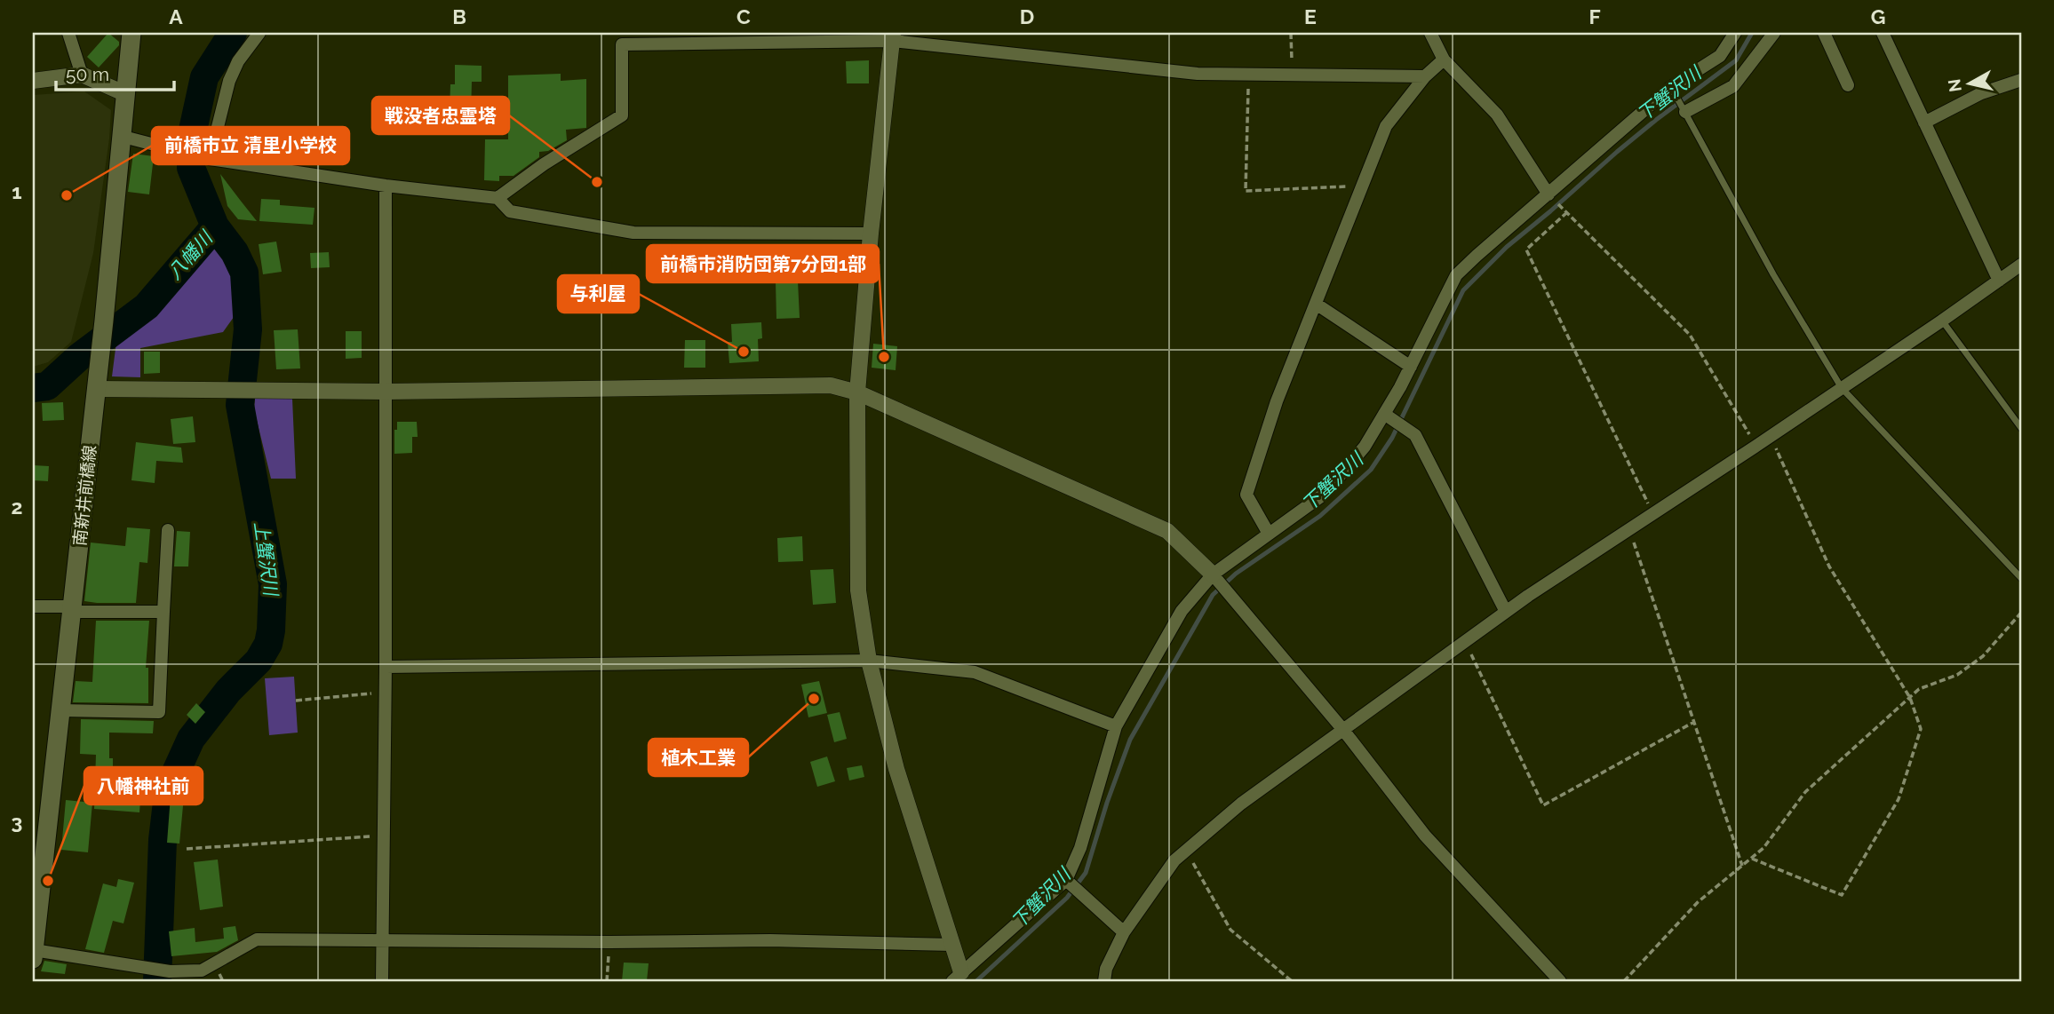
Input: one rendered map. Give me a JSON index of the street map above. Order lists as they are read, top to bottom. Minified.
{"streets":{"main road":["南新井前橋線"]},"water":["下蟹沢川","八幡川","上蟹沢川"],"places":["戦没者忠霊塔","前橋市立 清里小学校","与利屋","前橋市消防団第7分団1部","植木工業","八幡神社前"],"scale_bar":"50 m","north":"left","grid":{"columns":["A","B","C","D","E","F","G"],"rows":["1","2","3"]}}
